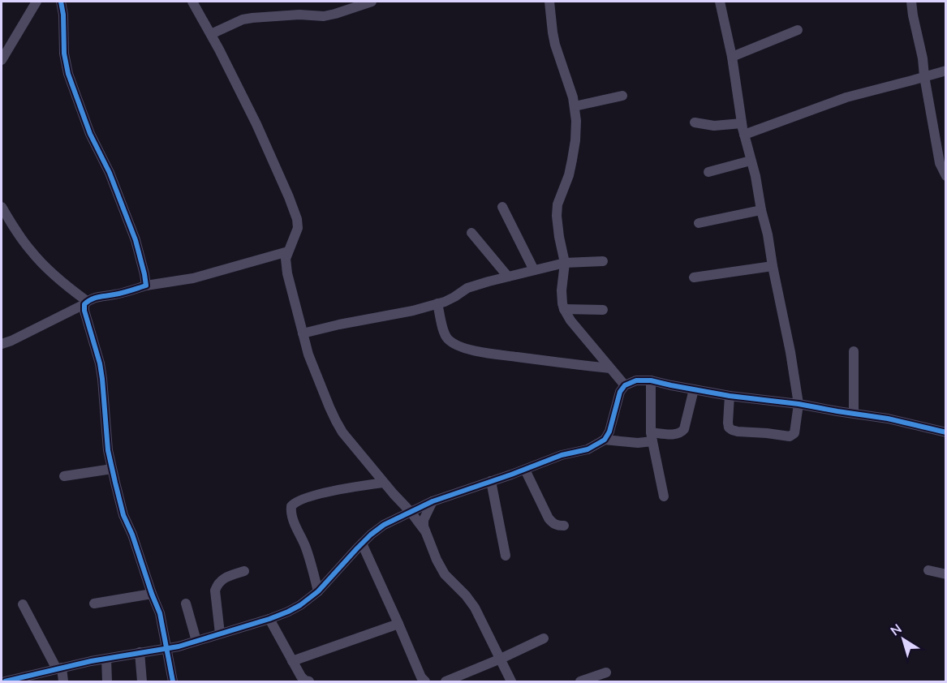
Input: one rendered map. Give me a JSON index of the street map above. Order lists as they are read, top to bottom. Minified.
{"north":"top left"}
